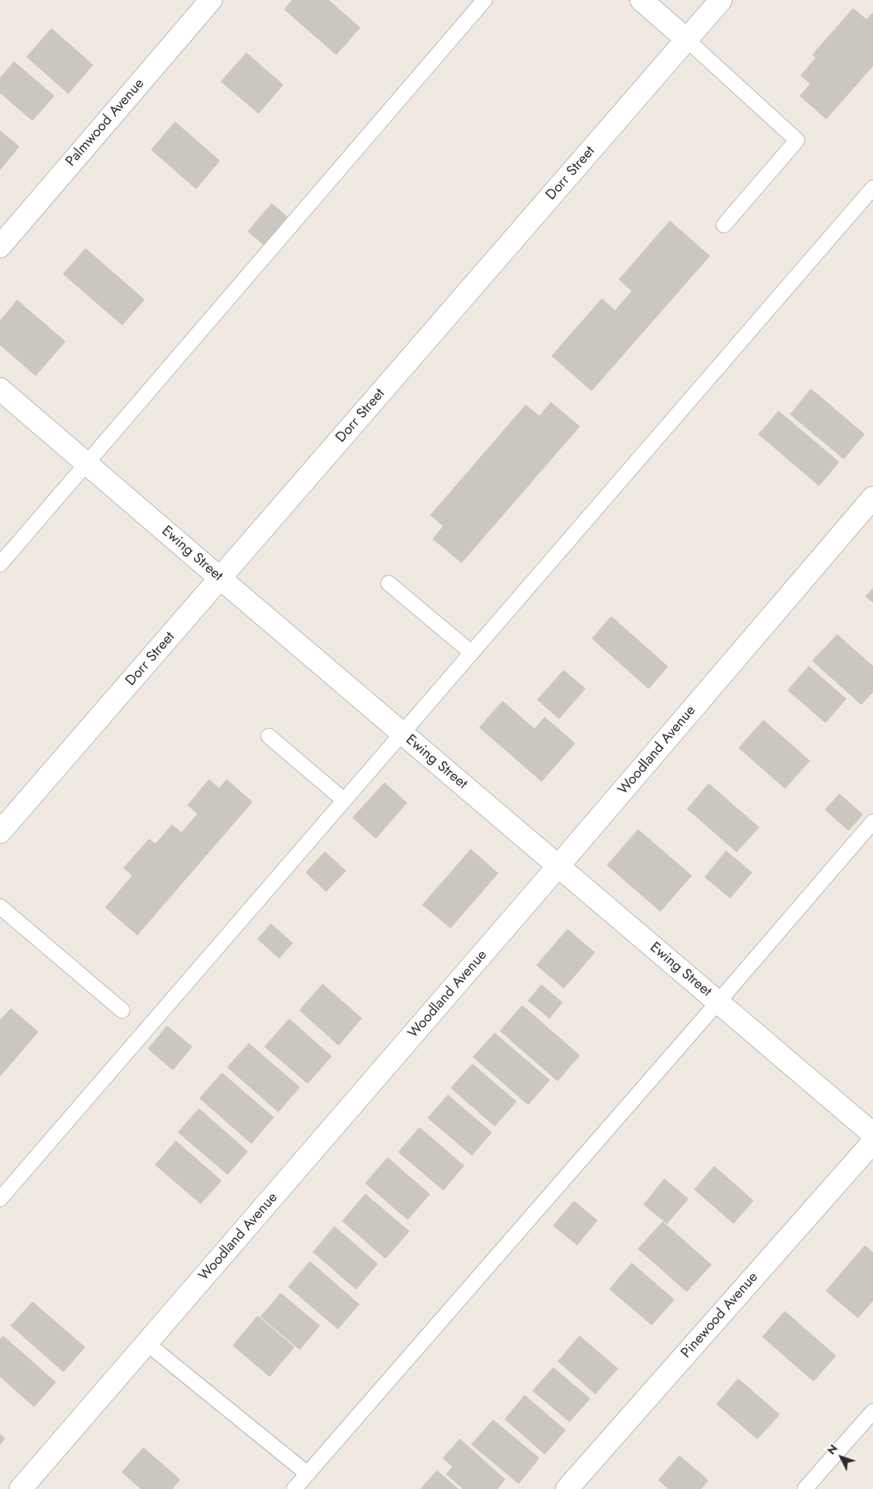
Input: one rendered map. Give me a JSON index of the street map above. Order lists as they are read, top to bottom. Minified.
{"streets":{"street":["Palmwood Avenue","Dorr Street","Ewing Street","Woodland Avenue","Pinewood Avenue"]},"crossings":[["Dorr Street","Ewing Street"],["Ewing Street","Woodland Avenue"],["Ewing Street","Pinewood Avenue"]],"north":"top left"}
